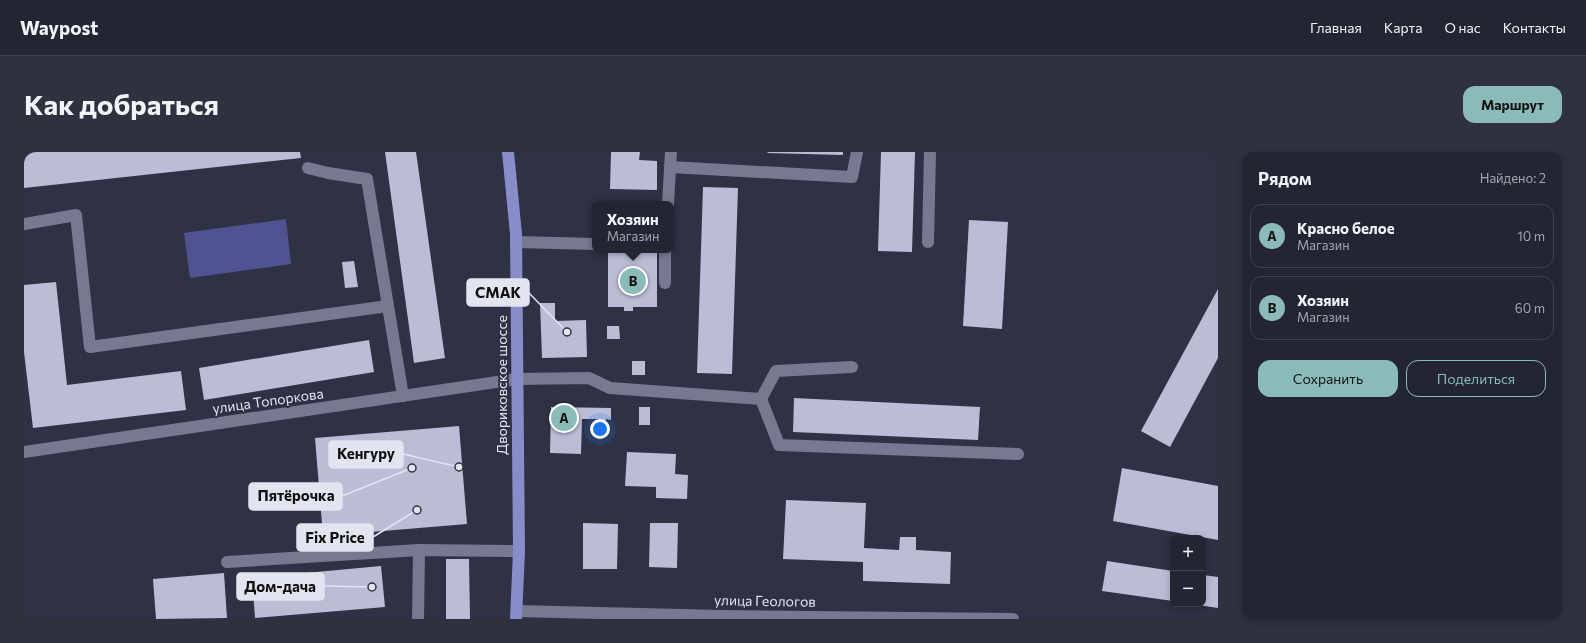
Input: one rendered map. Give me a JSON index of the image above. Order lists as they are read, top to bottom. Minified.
{"streets":{"main road":["Двориковское шоссе"],"street":["улица Топоркова","улица Геологов"]},"crossings":[["Двориковское шоссе","улица Топоркова"],["Двориковское шоссе","улица Геологов"]],"places":["СМАК","Кенгуру","Пятёрочка","Fix Price","Дом-дача"],"page":{"header":"Waypost","nav":["Главная","Карта","О нас","Контакты"],"buttons":["Маршрут",["Сохранить","Поделиться"]],"title":"Как добраться","heading":["Рядом","Найдено: 2"],"popup":["Хозяин","Магазин"],"list":[{"mark":"A","name":"Красно белое","note":"Магазин","value":"10 m"},{"mark":"B","name":"Хозяин","note":"Магазин","value":"60 m"}],"pins":["B","A"],"map_buttons":["+","−"]}}
